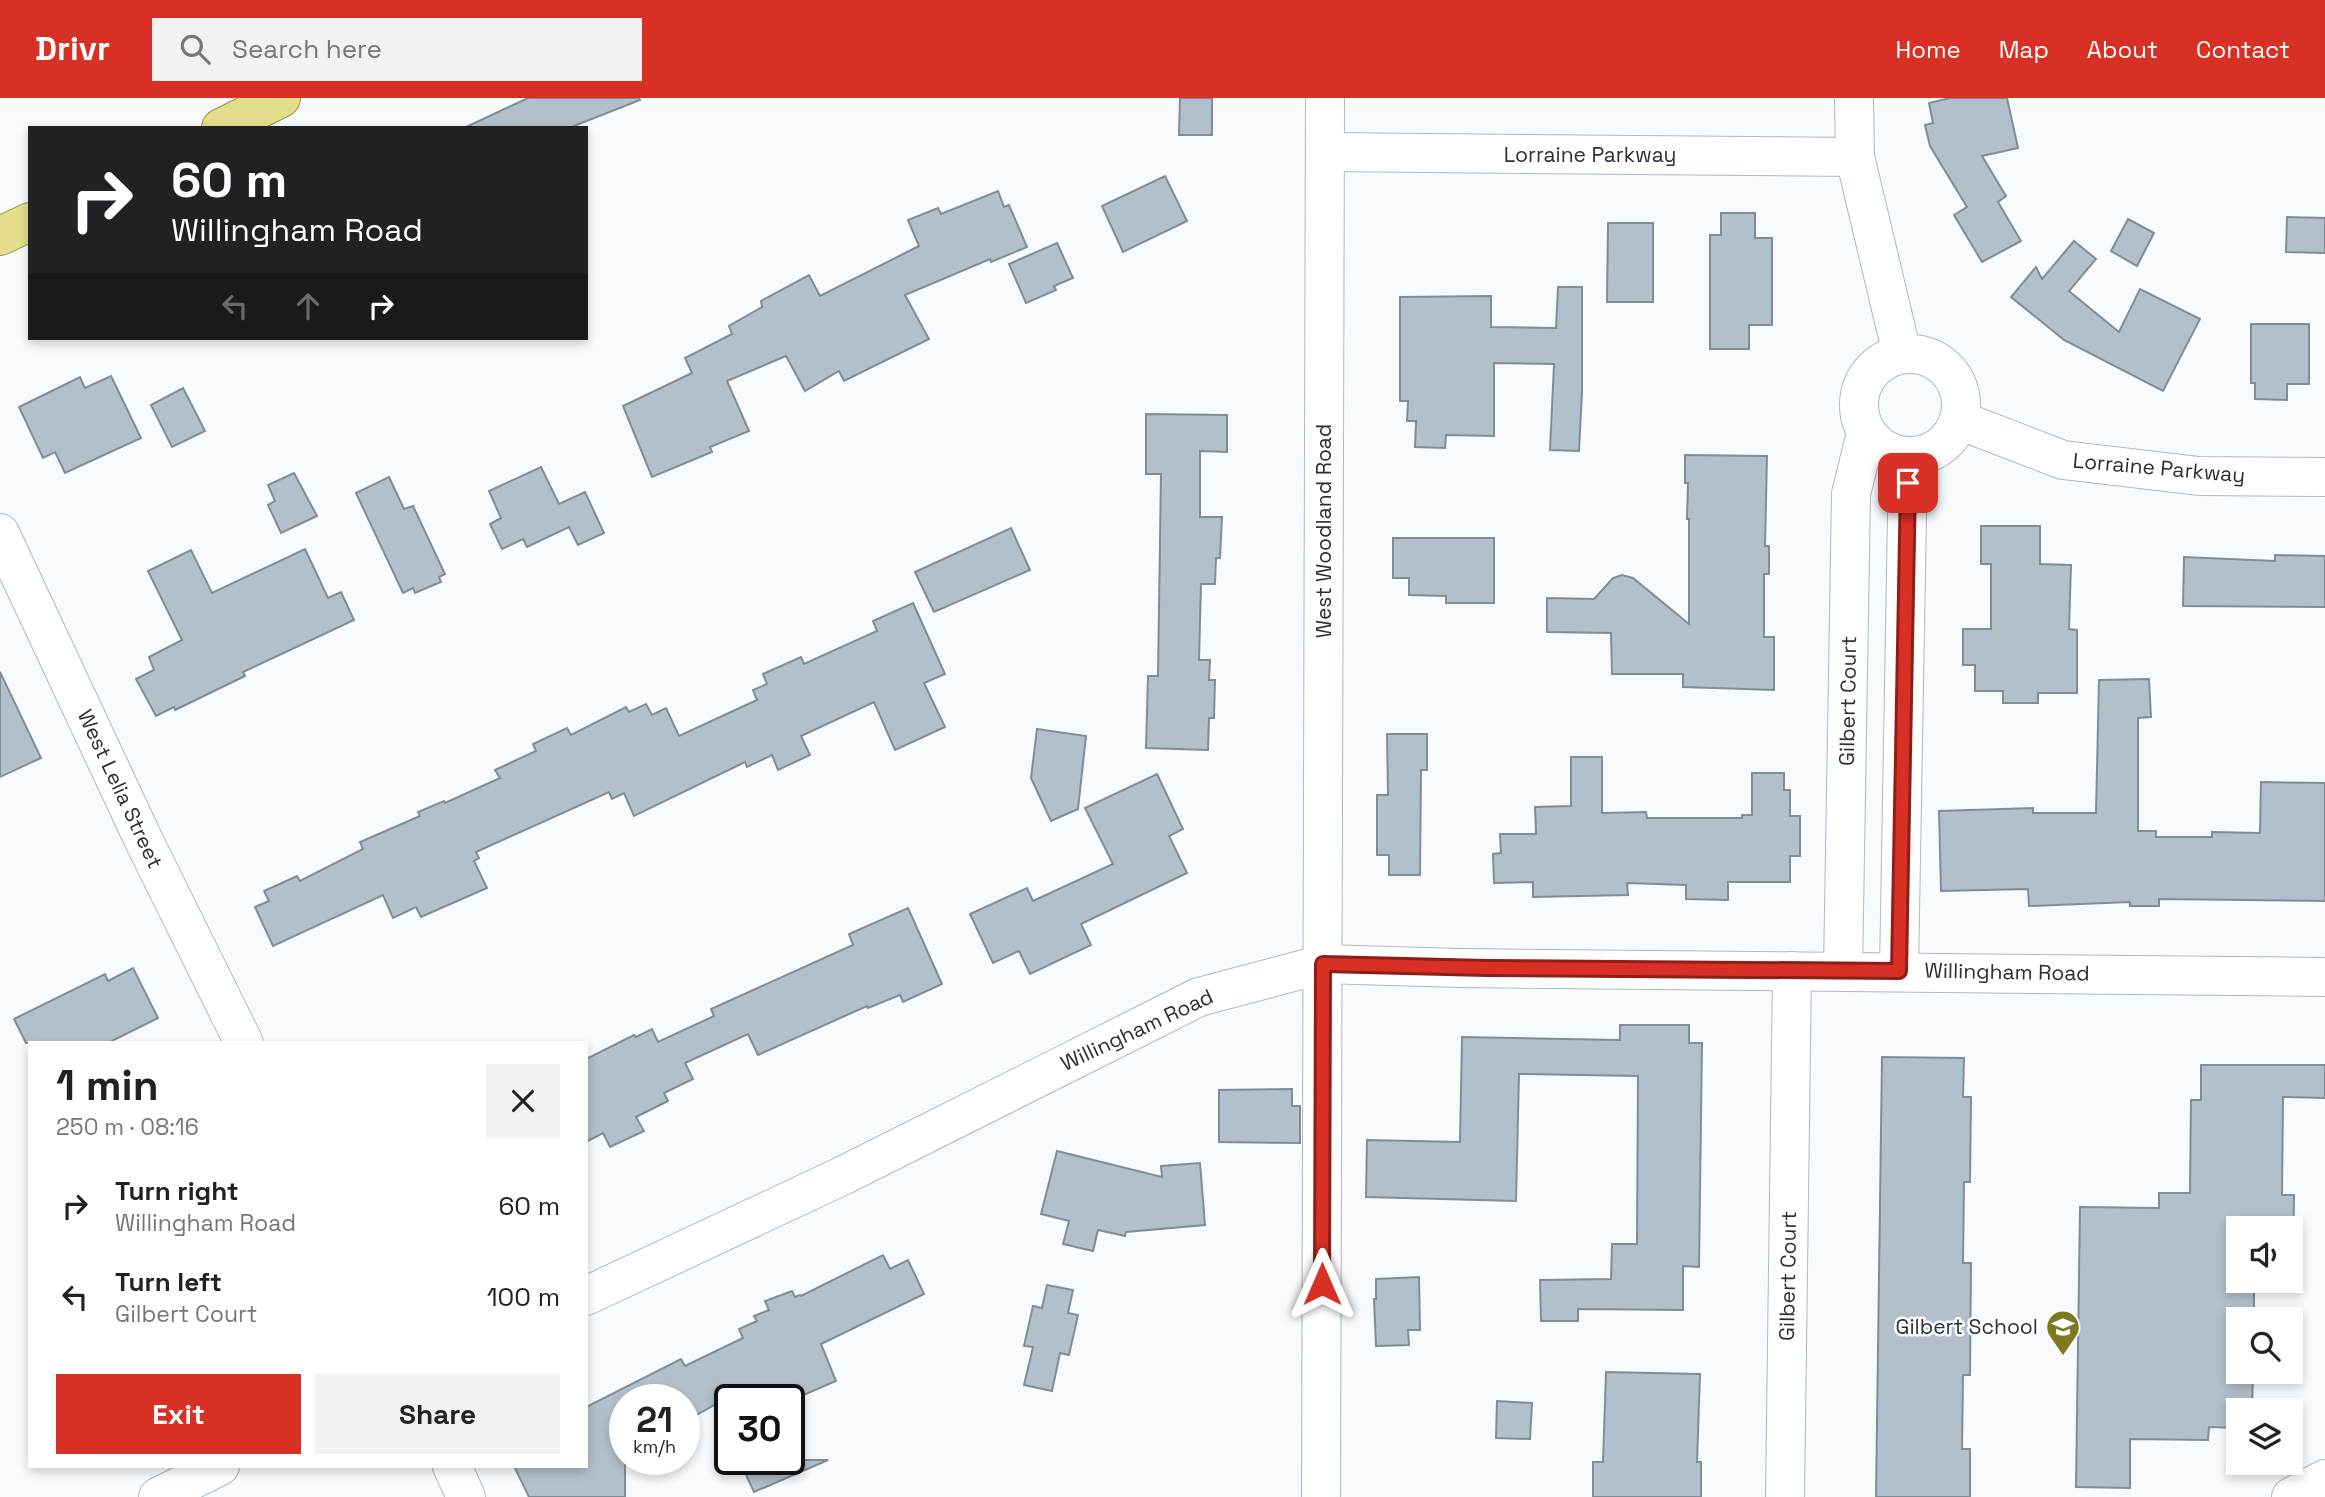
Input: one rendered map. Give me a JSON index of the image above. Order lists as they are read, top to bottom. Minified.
{"streets":{"street":["Lorraine Parkway","West Woodland Road","Gilbert Court","West Lelia Street","Willingham Road"]},"crossings":[["Lorraine Parkway","West Woodland Road"],["Lorraine Parkway","Gilbert Court"],["West Woodland Road","Willingham Road"],["Gilbert Court","Willingham Road"]],"places":{"school or university":["Gilbert School"]},"page":{"header":"Drivr","search":"Search here","nav":["Home","Map","About","Contact"],"turn":["60 m","Willingham Road"],"heading":["1 min","250 m · 08:16"],"list":[{"name":"Turn right","note":"Willingham Road","value":"60 m"},{"name":"Turn left","note":"Gilbert Court","value":"100 m"}],"buttons":["Exit","Share"],"speed":"21 km/h","limit":"30"}}
